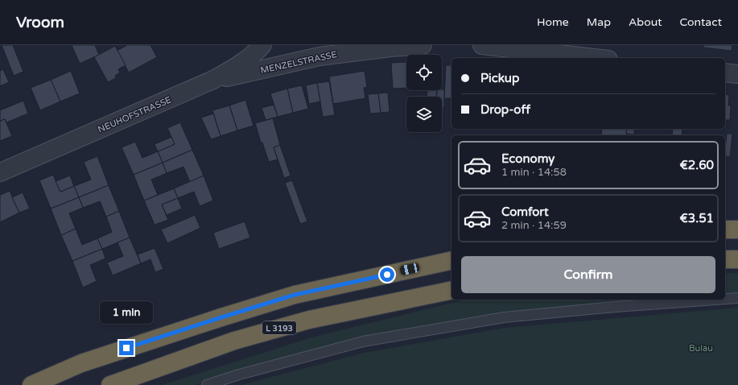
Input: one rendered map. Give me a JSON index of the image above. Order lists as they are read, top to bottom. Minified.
{"streets":{"highway":["L 3193"],"street":["MENZELSTRASSE","NEUHOFSTRASSE"]},"crossings":[["MENZELSTRASSE","NEUHOFSTRASSE"]],"parks":["Bulau"],"page":{"header":"Vroom","nav":["Home","Map","About","Contact"],"banner":["Pickup","Drop-off"],"list":[{"name":"Economy","note":"1 min · 14:58","value":"€2.60"},{"name":"Comfort","note":"2 min · 14:59","value":"€3.51"}],"buttons":"Confirm","bubble":"1 min"}}
